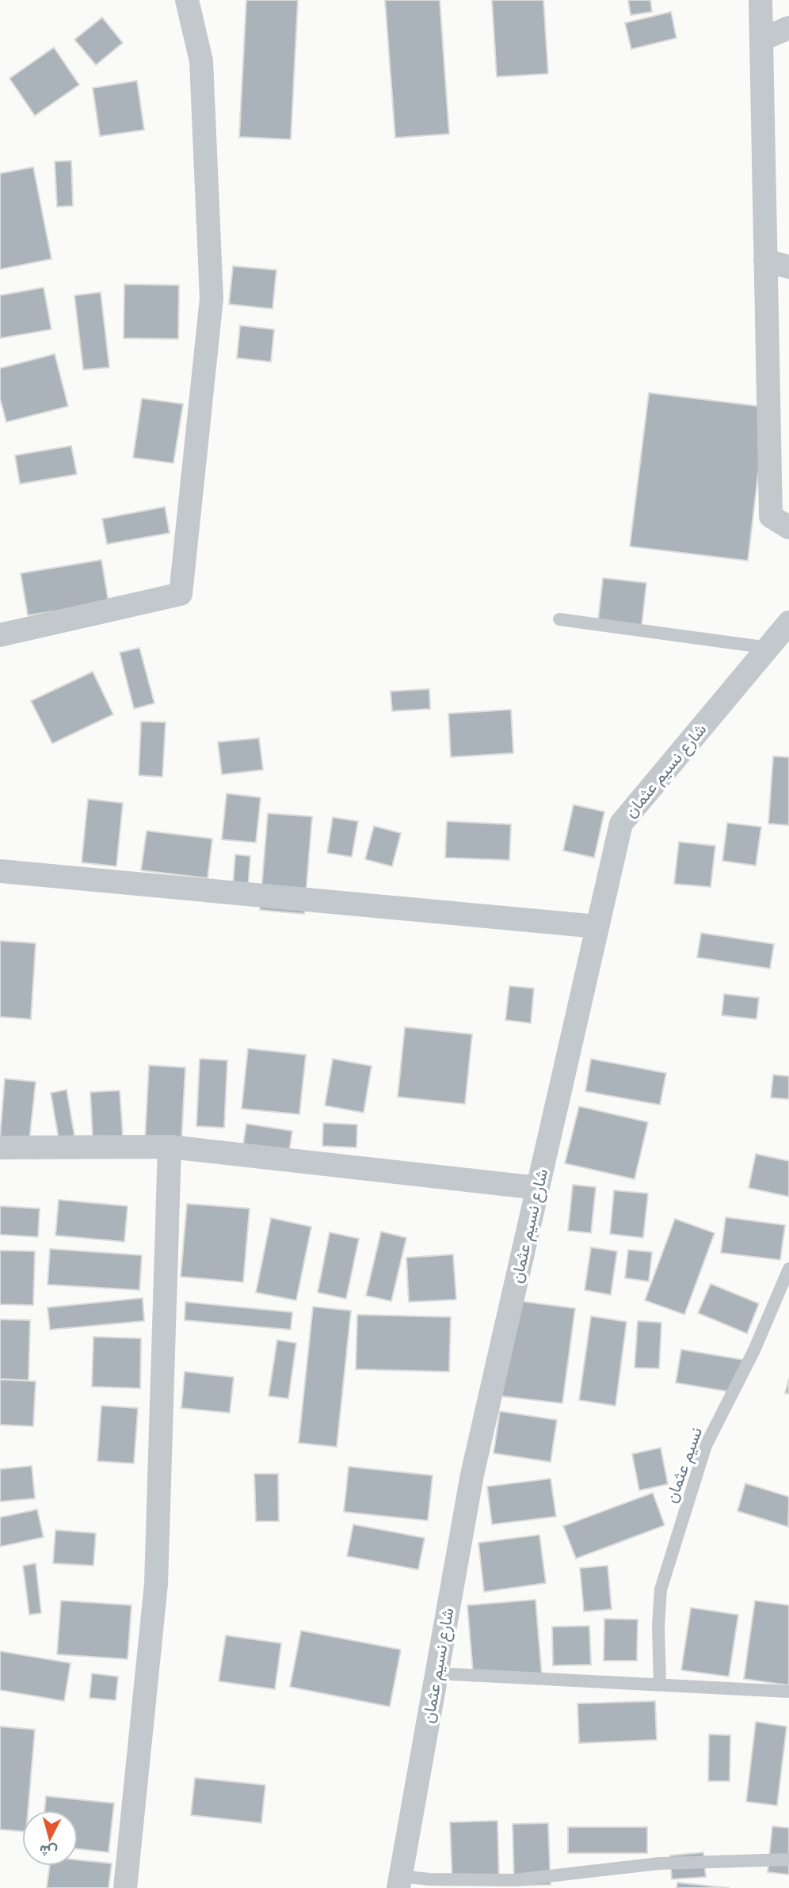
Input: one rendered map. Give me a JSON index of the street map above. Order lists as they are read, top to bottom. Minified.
{"streets":{"street":["شارع نسيم عثمان"],"lane":["نسيم عثمان"]},"north":"bottom"}
